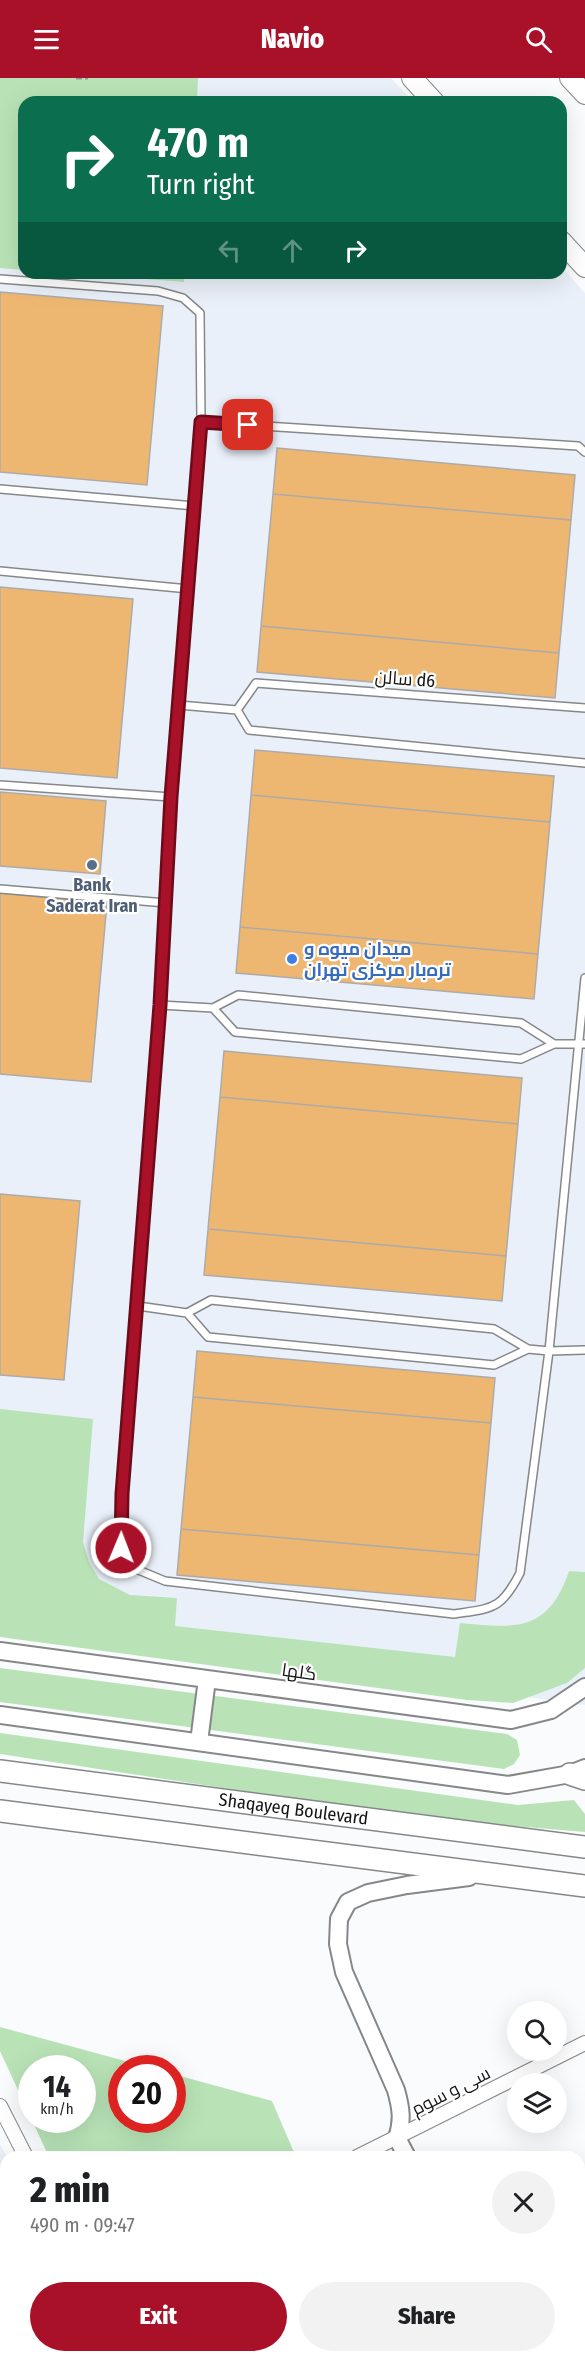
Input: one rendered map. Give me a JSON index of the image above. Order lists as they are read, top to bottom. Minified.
{"streets":{"main road":["Shaqayeq Boulevard"],"street":["گلها","سی و سوم"],"lane":["سالن d6"]},"places":["Bank Saderat Iran","میدان میوه و تره‌بار مرکزی تهران"],"page":{"header":"Navio","turn":["470 m","Turn right"],"speed":"14 km/h","limit":"20","heading":["2 min","490 m · 09:47"],"buttons":["Exit","Share"]}}
